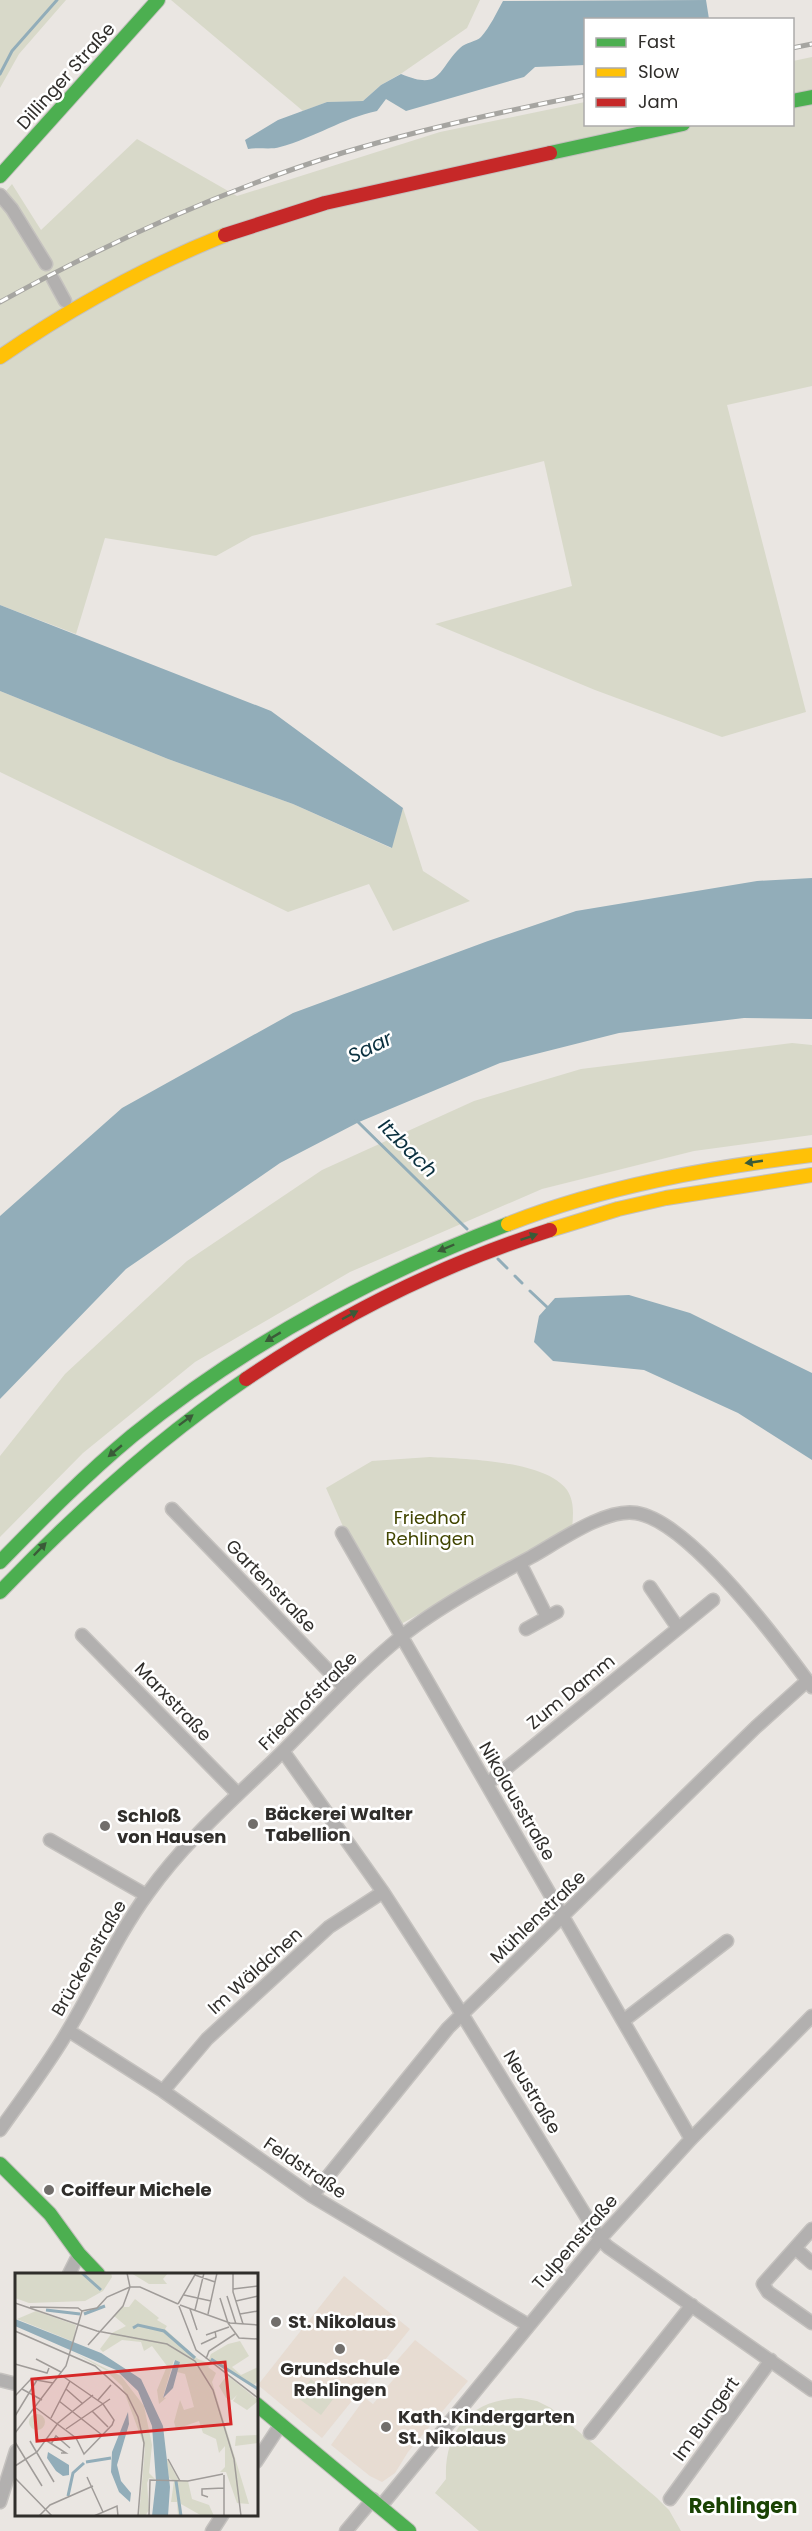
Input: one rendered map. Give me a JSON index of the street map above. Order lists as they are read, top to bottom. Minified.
{"streets":{"main road":["Dillinger Straße"],"street":["Gartenstraße","Zum Damm","Friedhofstraße","Marxstraße","Nikolausstraße","Mühlenstraße","Brückenstraße","Im Wäldchen","Neustraße","Feldstraße","Tulpenstraße","Im Bungert"]},"crossings":[["Gartenstraße","Friedhofstraße"],["Zum Damm","Nikolausstraße"],["Friedhofstraße","Marxstraße"],["Friedhofstraße","Nikolausstraße"],["Friedhofstraße","Mühlenstraße"],["Friedhofstraße","Brückenstraße"],["Friedhofstraße","Neustraße"],["Nikolausstraße","Mühlenstraße"],["Nikolausstraße","Tulpenstraße"],["Mühlenstraße","Neustraße"],["Mühlenstraße","Feldstraße"],["Brückenstraße","Feldstraße"],["Im Wäldchen","Neustraße"],["Im Wäldchen","Feldstraße"],["Neustraße","Tulpenstraße"],["Neustraße","Im Bungert"],["Feldstraße","Tulpenstraße"]],"districts":["Rehlingen"],"water":["Saar","Itzbach"],"parks":["Friedhof Rehlingen"],"places":["Bäckerei Walter Tabellion","Schloß von Hausen","Coiffeur Michele","St. Nikolaus","Grundschule Rehlingen","Kath. Kindergarten St. Nikolaus"],"legend":["Fast","Slow","Jam"]}
